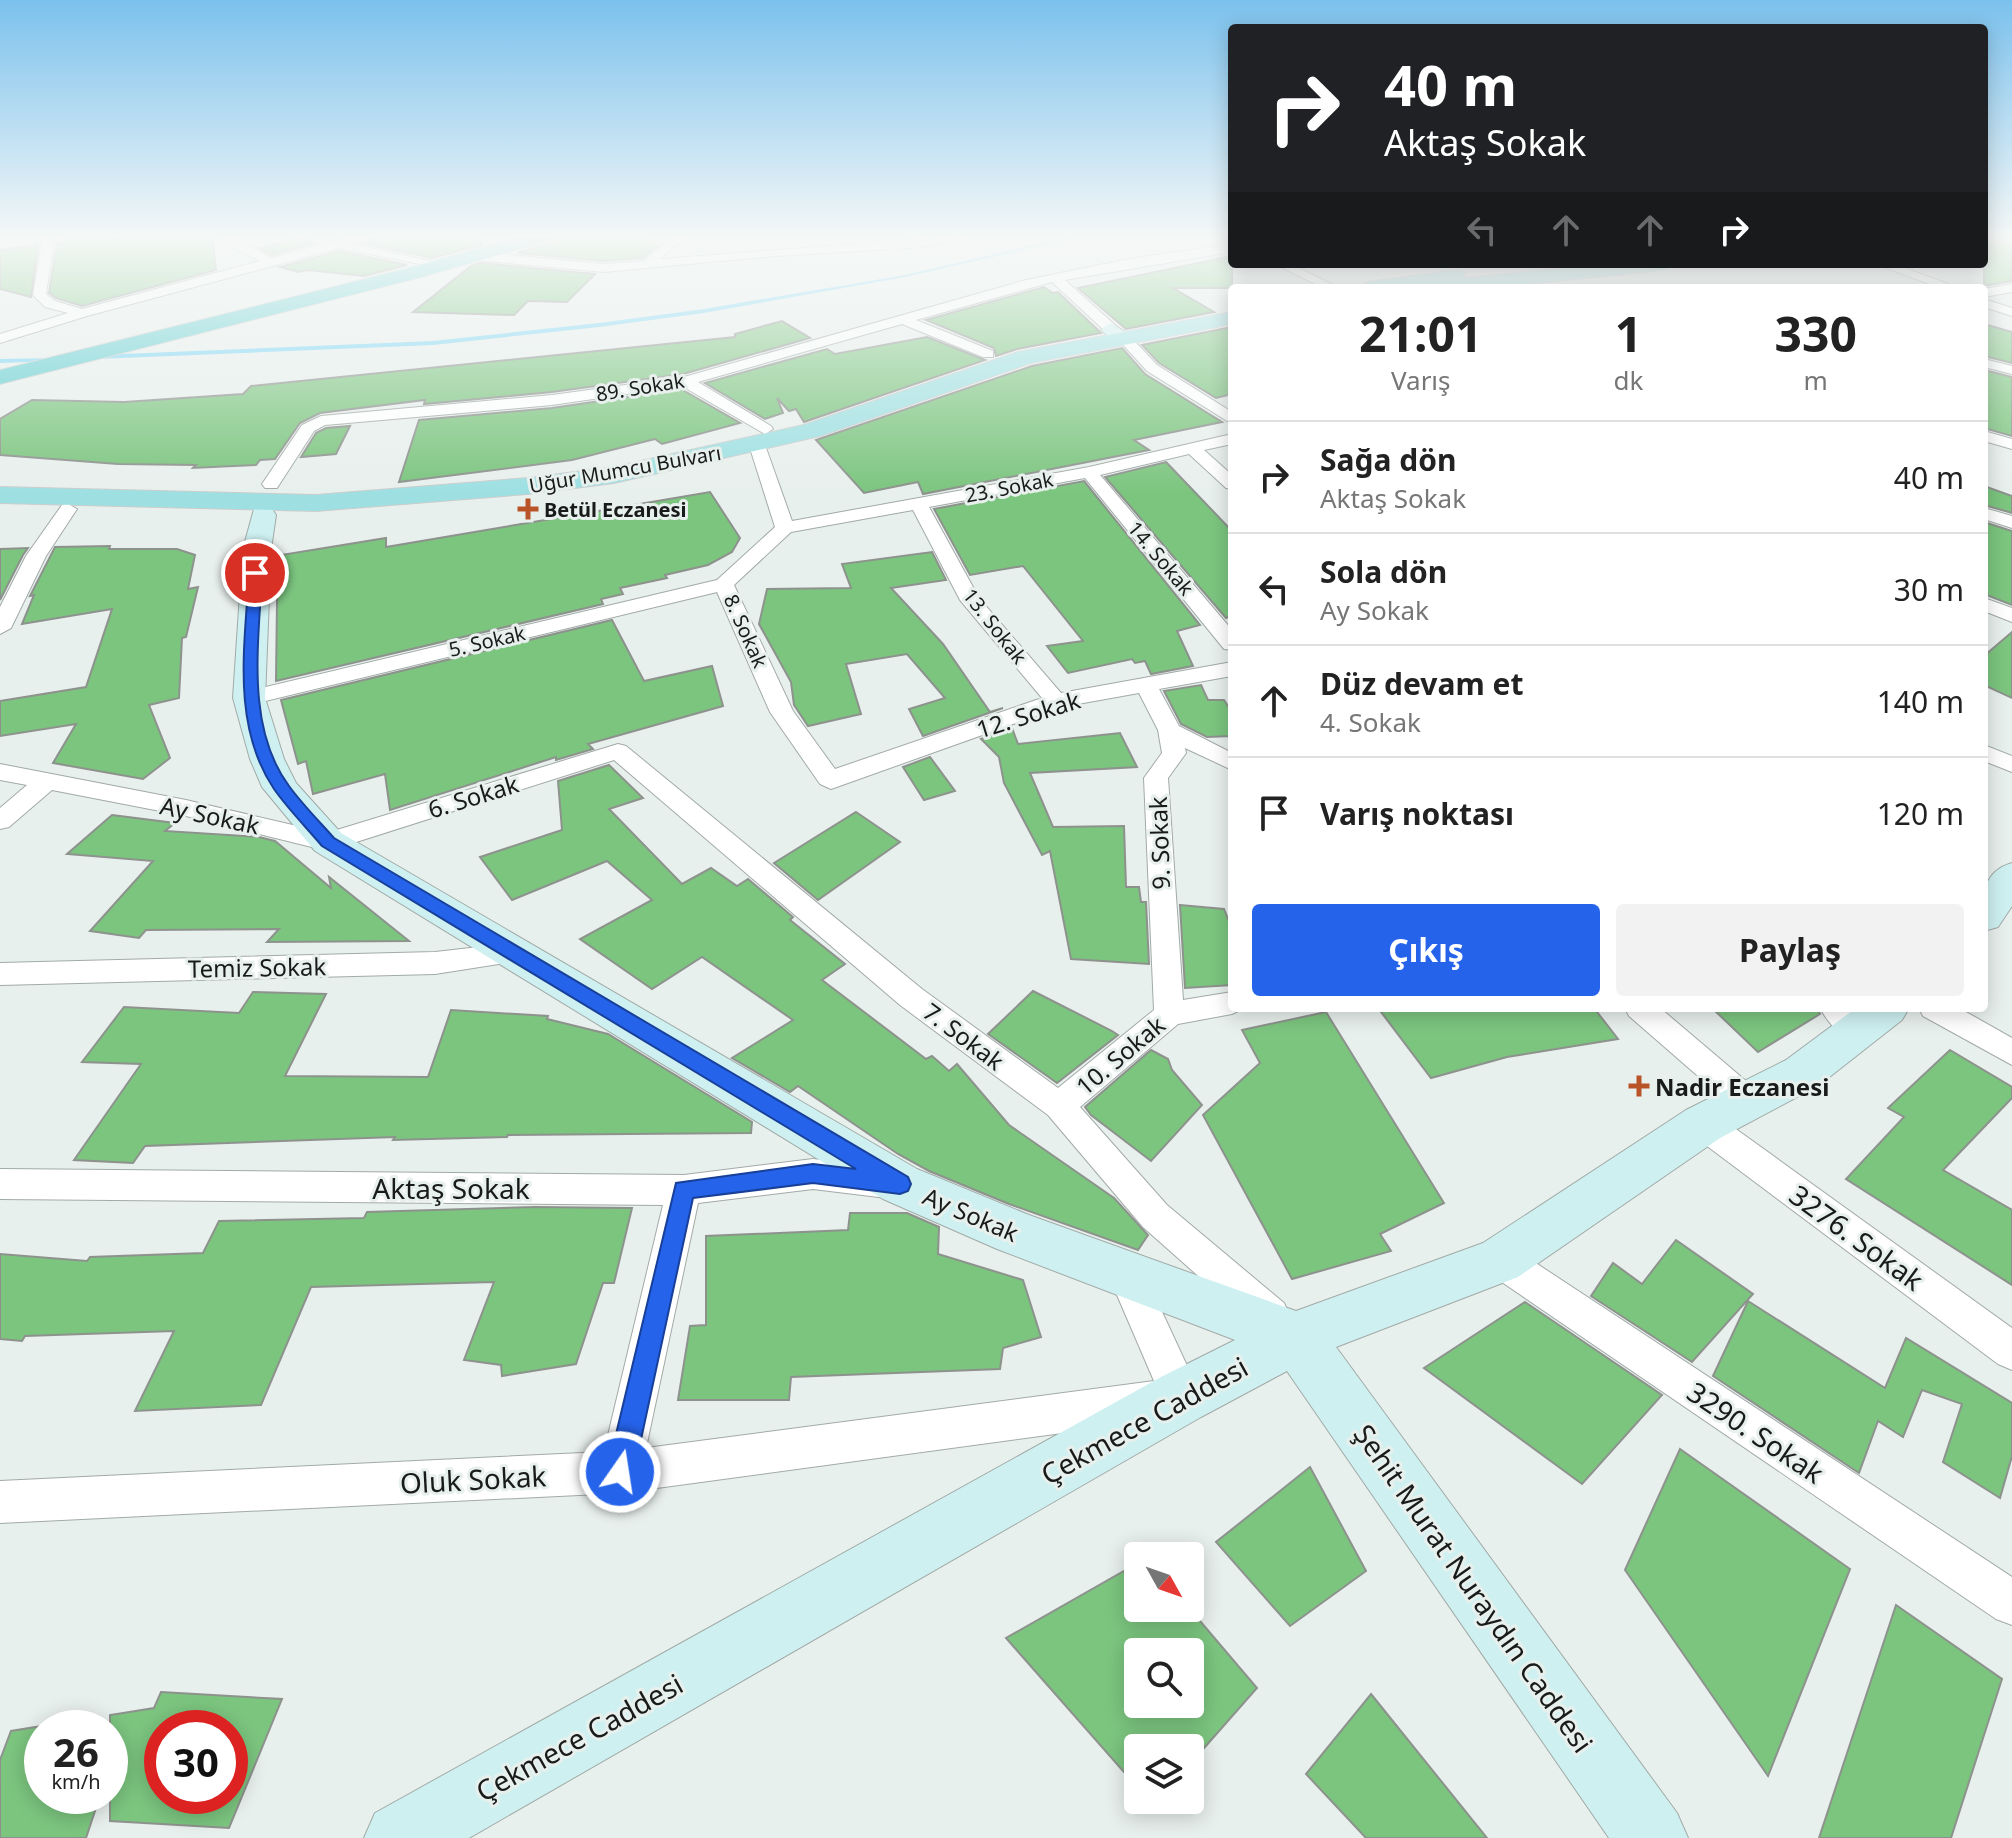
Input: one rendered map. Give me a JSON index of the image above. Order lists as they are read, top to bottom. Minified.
{"streets":{"main road":["Uğur Mumcu Bulvarı","Ay Sokak","Çekmece Caddesi","Şehit Murat Nuraydın Caddesi"],"street":["89. Sokak","23. Sokak","14. Sokak","13. Sokak","8. Sokak","5. Sokak","12. Sokak","6. Sokak","9. Sokak","Temiz Sokak","7. Sokak","10. Sokak","Aktaş Sokak","3276. Sokak","3290. Sokak","Oluk Sokak"]},"crossings":[["23. Sokak","14. Sokak"],["23. Sokak","13. Sokak"],["23. Sokak","8. Sokak"],["13. Sokak","12. Sokak"],["8. Sokak","5. Sokak"],["8. Sokak","12. Sokak"],["6. Sokak","Ay Sokak"],["6. Sokak","7. Sokak"],["Ay Sokak","Temiz Sokak"],["Ay Sokak","7. Sokak"],["Ay Sokak","Aktaş Sokak"],["Ay Sokak","Çekmece Caddesi"],["Ay Sokak","Şehit Murat Nuraydın Caddesi"],["9. Sokak","10. Sokak"],["7. Sokak","10. Sokak"],["7. Sokak","Çekmece Caddesi"],["7. Sokak","Şehit Murat Nuraydın Caddesi"],["3276. Sokak","Çekmece Caddesi"],["Çekmece Caddesi","3290. Sokak"],["Çekmece Caddesi","Oluk Sokak"],["Çekmece Caddesi","Şehit Murat Nuraydın Caddesi"]],"places":{"health":["Betül Eczanesi","Nadir Eczanesi"]},"north":"bottom right","page":{"turn":["40 m","Aktaş Sokak"],"eta":["21:01","Varış","1","dk","330","m"],"list":[{"name":"Sağa dön","note":"Aktaş Sokak","value":"40 m"},{"name":"Sola dön","note":"Ay Sokak","value":"30 m"},{"name":"Düz devam et","note":"4. Sokak","value":"140 m"},{"name":"Varış noktası","value":"120 m"}],"buttons":["Çıkış","Paylaş"],"speed":"26 km/h","limit":"30"}}
